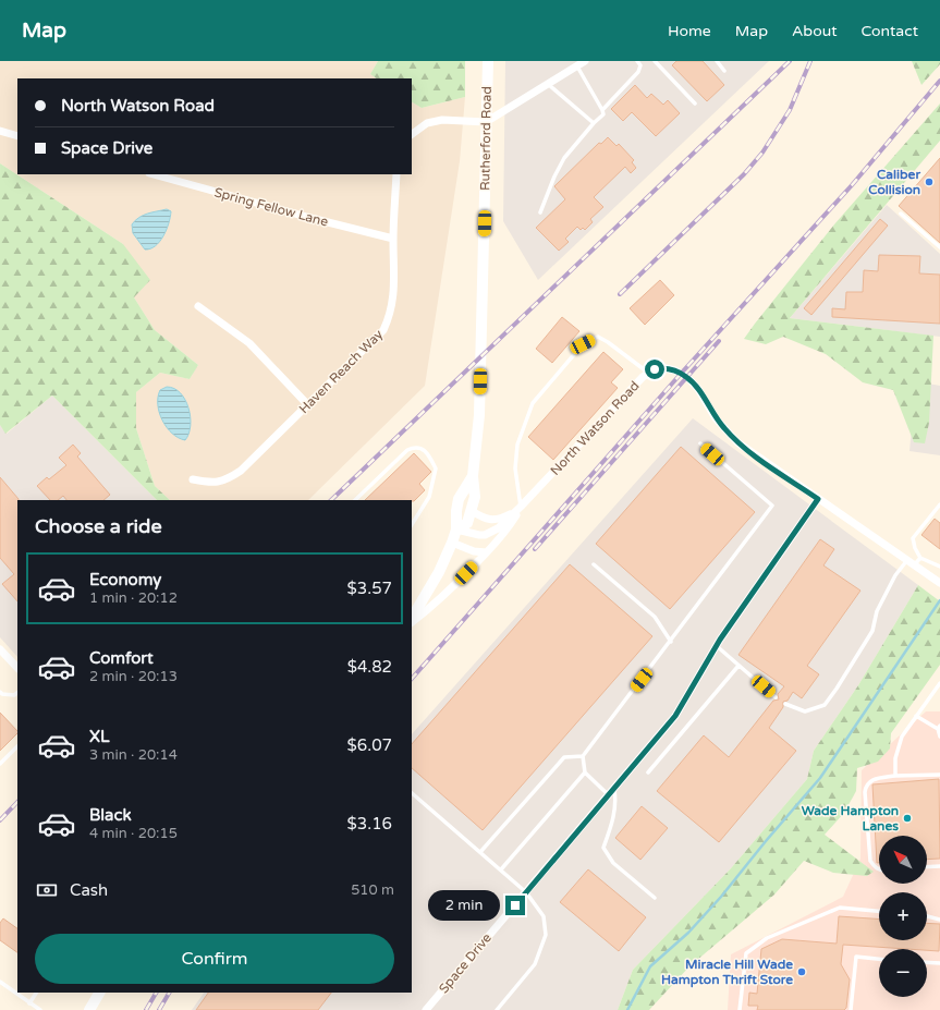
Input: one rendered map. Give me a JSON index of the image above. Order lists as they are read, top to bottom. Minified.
{"streets":{"street":["Rutherford Road","Spring Fellow Lane","Haven Reach Way","North Watson Road","Space Drive"]},"crossings":[["Rutherford Road","North Watson Road"],["Spring Fellow Lane","Haven Reach Way"],["North Watson Road","Space Drive"]],"places":["Caliber Collision","Wade Hampton Lanes","Miracle Hill Wade Hampton Thrift Store"],"north":"top left","page":{"header":"Map","nav":["Home","Map","About","Contact"],"banner":["North Watson Road","Space Drive"],"heading":"Choose a ride","list":[{"name":"Economy","note":"1 min · 20:12","value":"$3.57"},{"name":"Comfort","note":"2 min · 20:13","value":"$4.82"},{"name":"XL","note":"3 min · 20:14","value":"$6.07"},{"name":"Black","note":"4 min · 20:15","value":"$3.16"}],"map_buttons":["+","−"],"pay":["Cash","510 m"],"bubble":"2 min","buttons":"Confirm"}}
